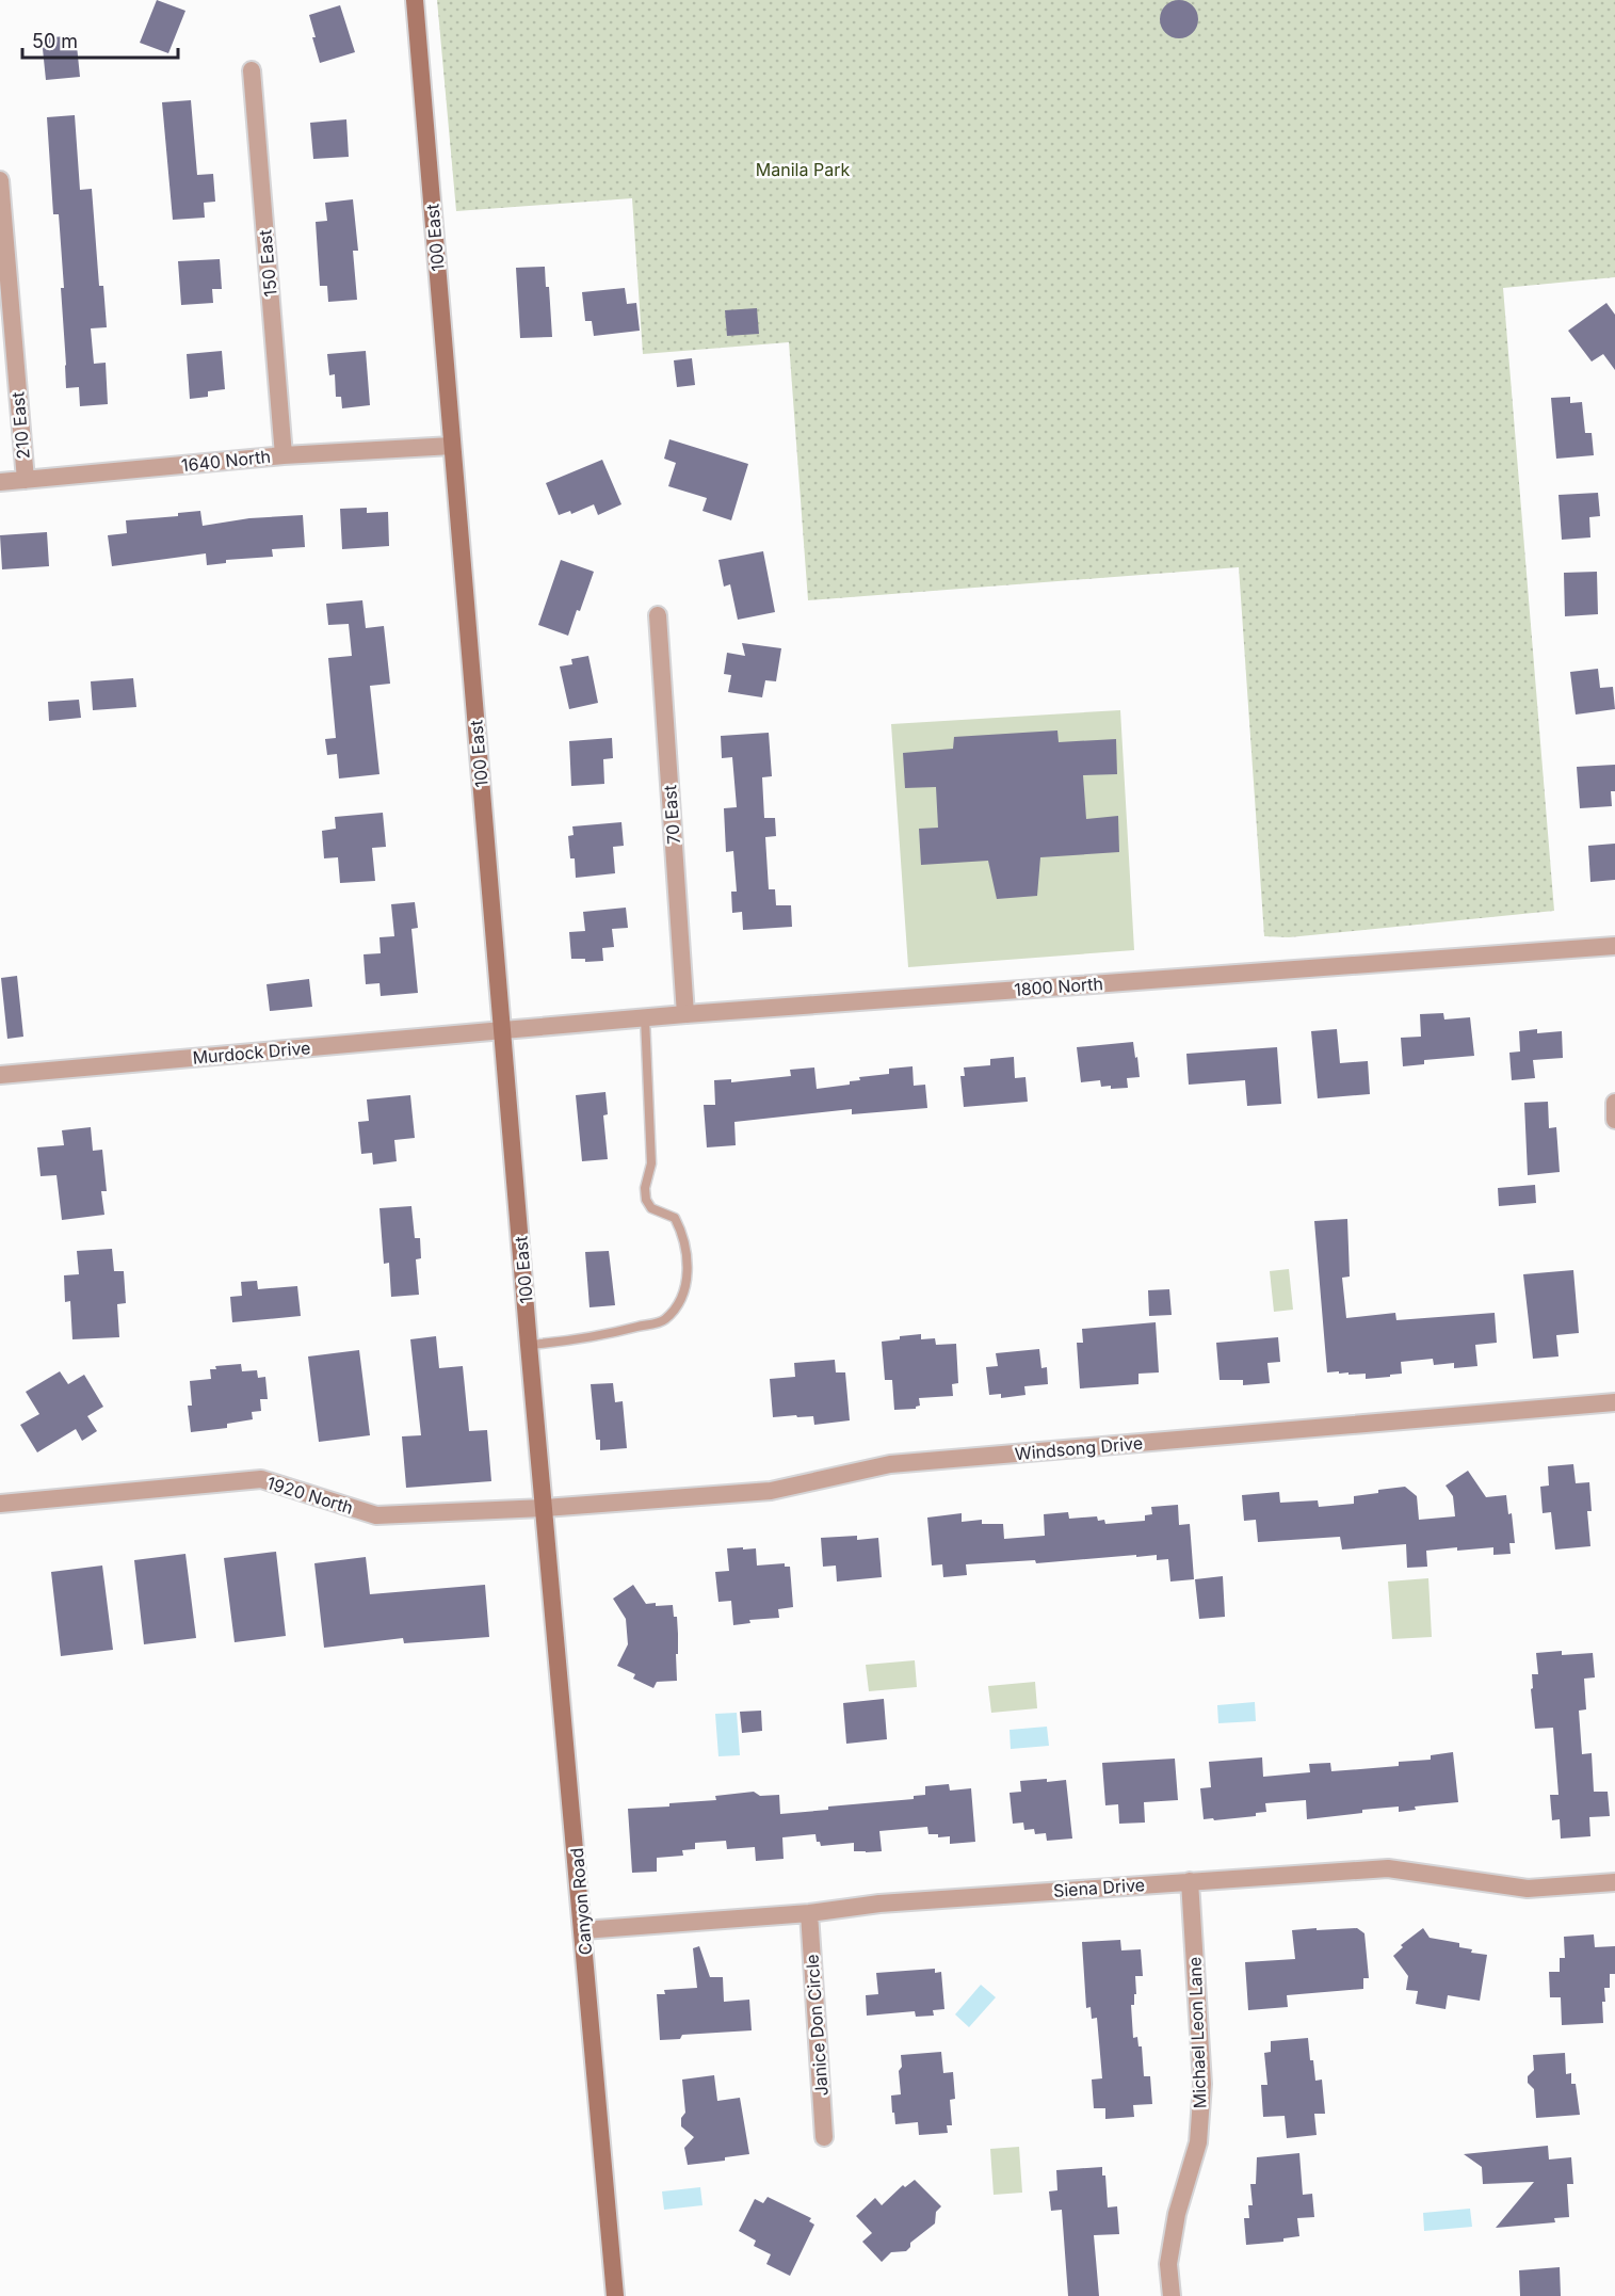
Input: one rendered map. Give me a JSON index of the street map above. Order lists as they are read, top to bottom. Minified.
{"streets":{"main road":["100 East","Canyon Road"],"street":["150 East","210 East","1640 North","70 East","1800 North","Murdock Drive","Windsong Drive","1920 North","Siena Drive","Janice Don Circle","Michael Leon Lane"]},"crossings":[["100 East","1640 North"],["100 East","1800 North"],["100 East","Murdock Drive"],["100 East","Windsong Drive"],["100 East","1920 North"],["100 East","Canyon Road"],["150 East","1640 North"],["210 East","1640 North"],["70 East","1800 North"],["1800 North","Murdock Drive"],["Windsong Drive","1920 North"],["Windsong Drive","Canyon Road"],["1920 North","Canyon Road"],["Siena Drive","Canyon Road"],["Siena Drive","Janice Don Circle"],["Siena Drive","Michael Leon Lane"]],"parks":["Manila Park"],"scale_bar":"50 m"}
